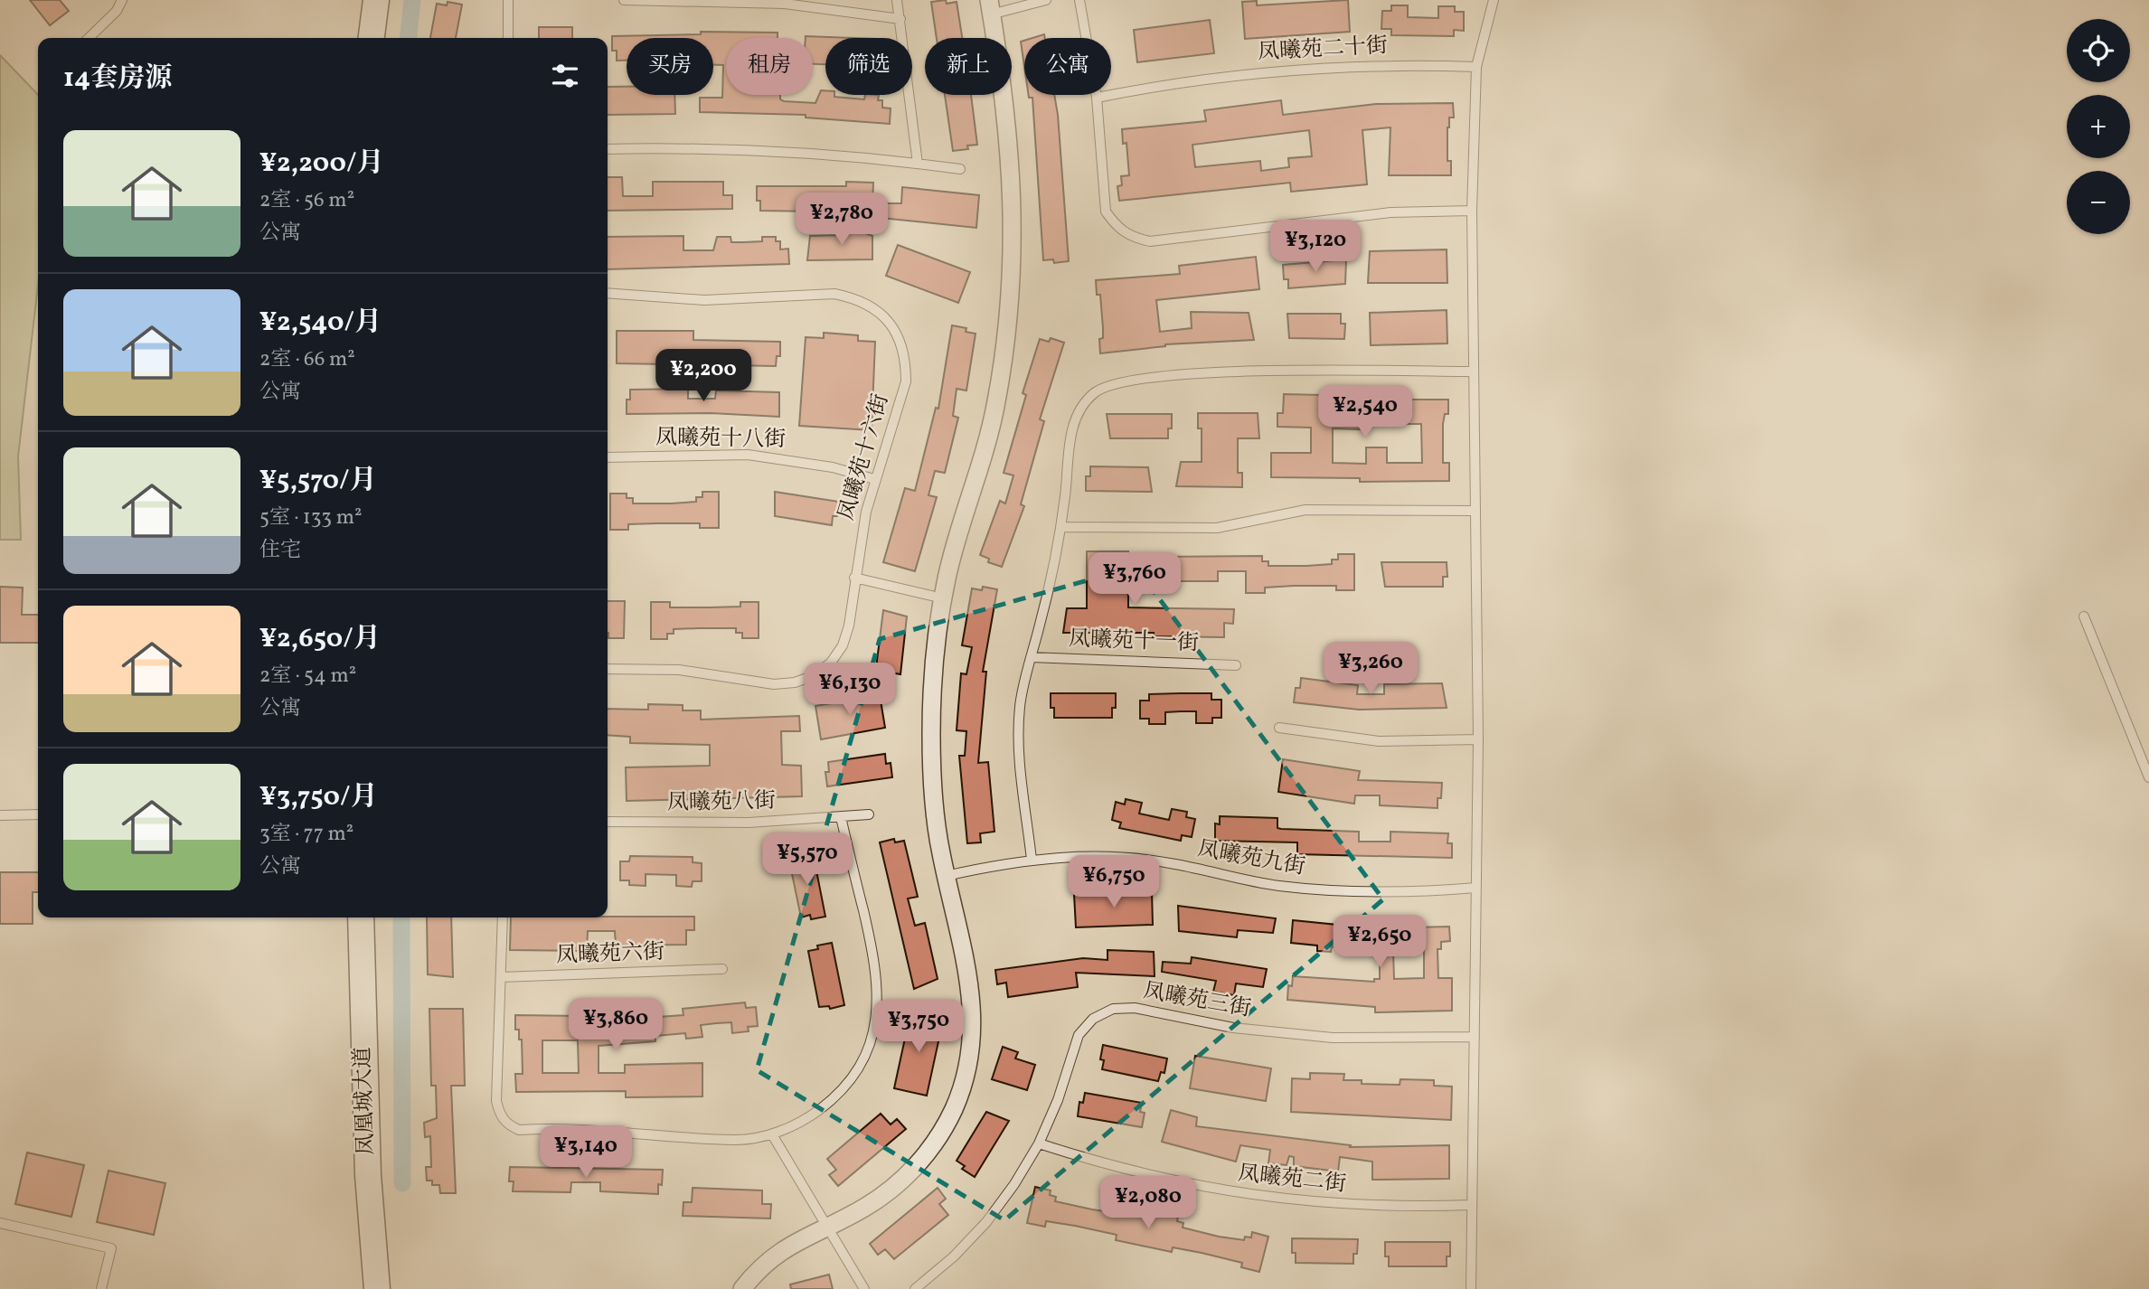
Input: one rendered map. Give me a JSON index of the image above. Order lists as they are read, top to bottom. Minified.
{"streets":{"main road":["凤凰城大道"],"lane":["凤曦苑二十街","凤曦苑十八街","凤曦苑十六街","凤曦苑十一街","凤曦苑八街","凤曦苑九街","凤曦苑六街","凤曦苑三街","凤曦苑二街"]},"crossings":[["凤曦苑十八街","凤曦苑十六街"],["凤曦苑三街","凤曦苑二街"]],"page":{"map_buttons":["+","−"],"chip":["买房","租房","筛选","新上","公寓"],"heading":"14套房源","list":[{"name":"¥2,200/月","note":"2室 · 56 m² · 公寓"},{"name":"¥2,540/月","note":"2室 · 66 m² · 公寓"},{"name":"¥5,570/月","note":"5室 · 133 m² · 住宅"},{"name":"¥2,650/月","note":"2室 · 54 m² · 公寓"},{"name":"¥3,750/月","note":"3室 · 77 m² · 公寓"}],"price":["¥2,780","¥3,120","¥2,200","¥2,540","¥3,760","¥3,260","¥6,130","¥5,570","¥6,750","¥2,650","¥3,860","¥3,750","¥3,140","¥2,080"]}}
